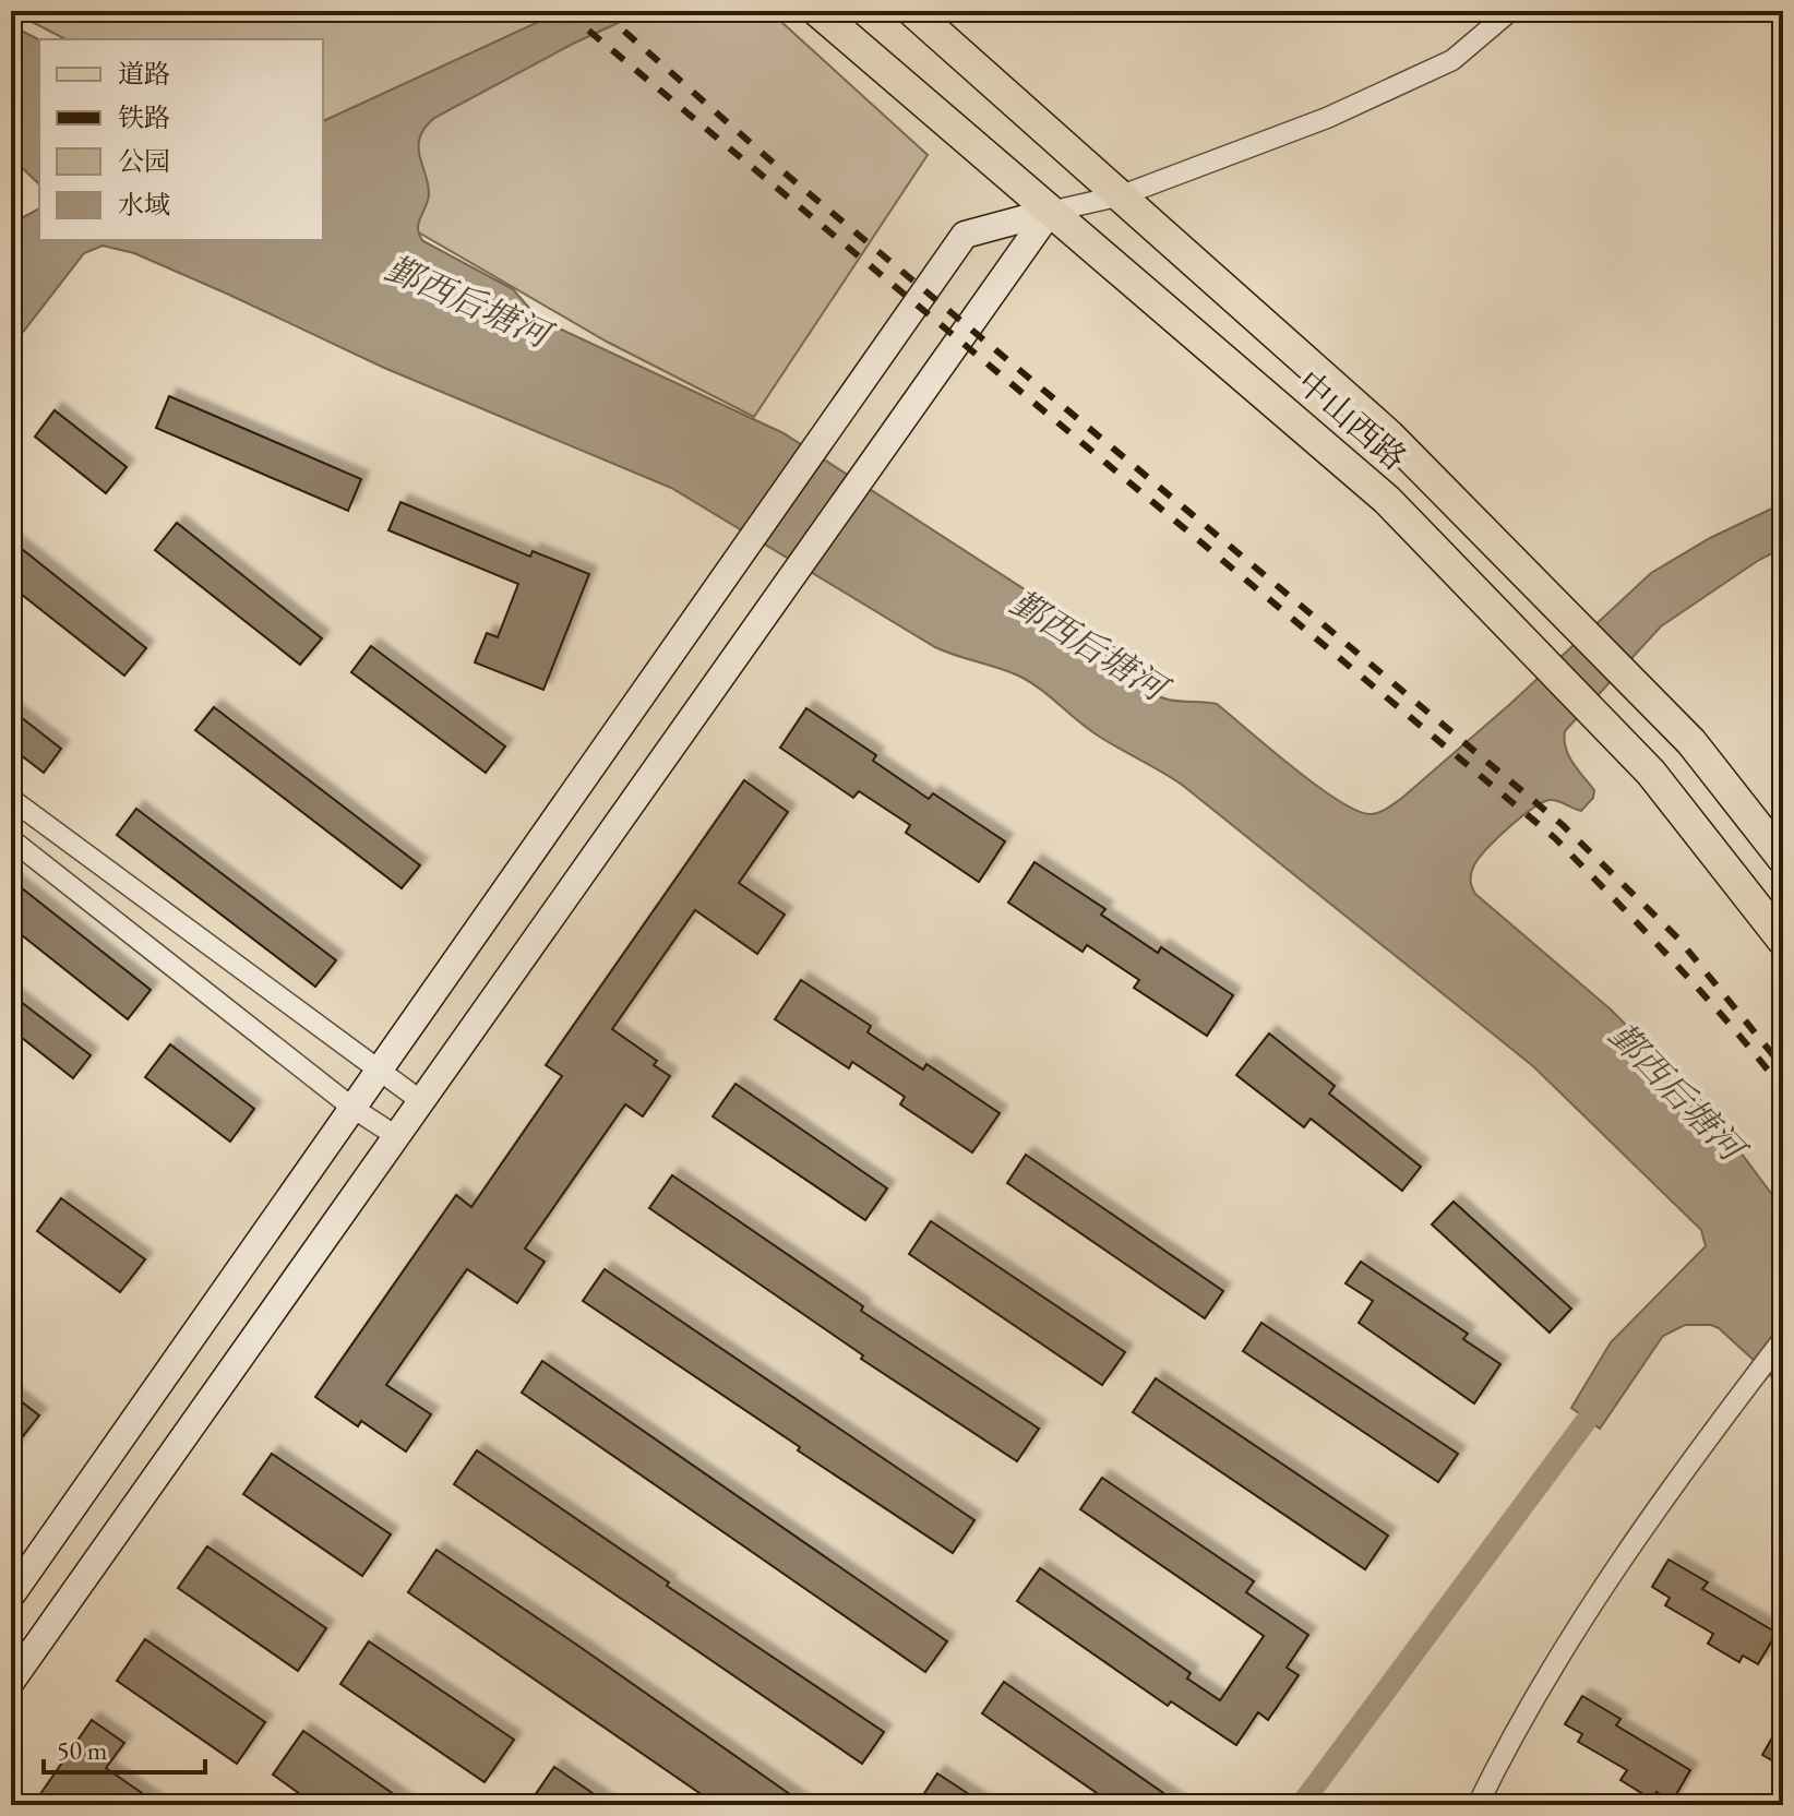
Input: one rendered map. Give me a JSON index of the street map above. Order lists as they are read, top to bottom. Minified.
{"streets":{"main road":["中山西路"]},"water":["鄞西后塘河"],"legend":["道路","铁路","公园","水域"],"scale_bar":"50 m"}
